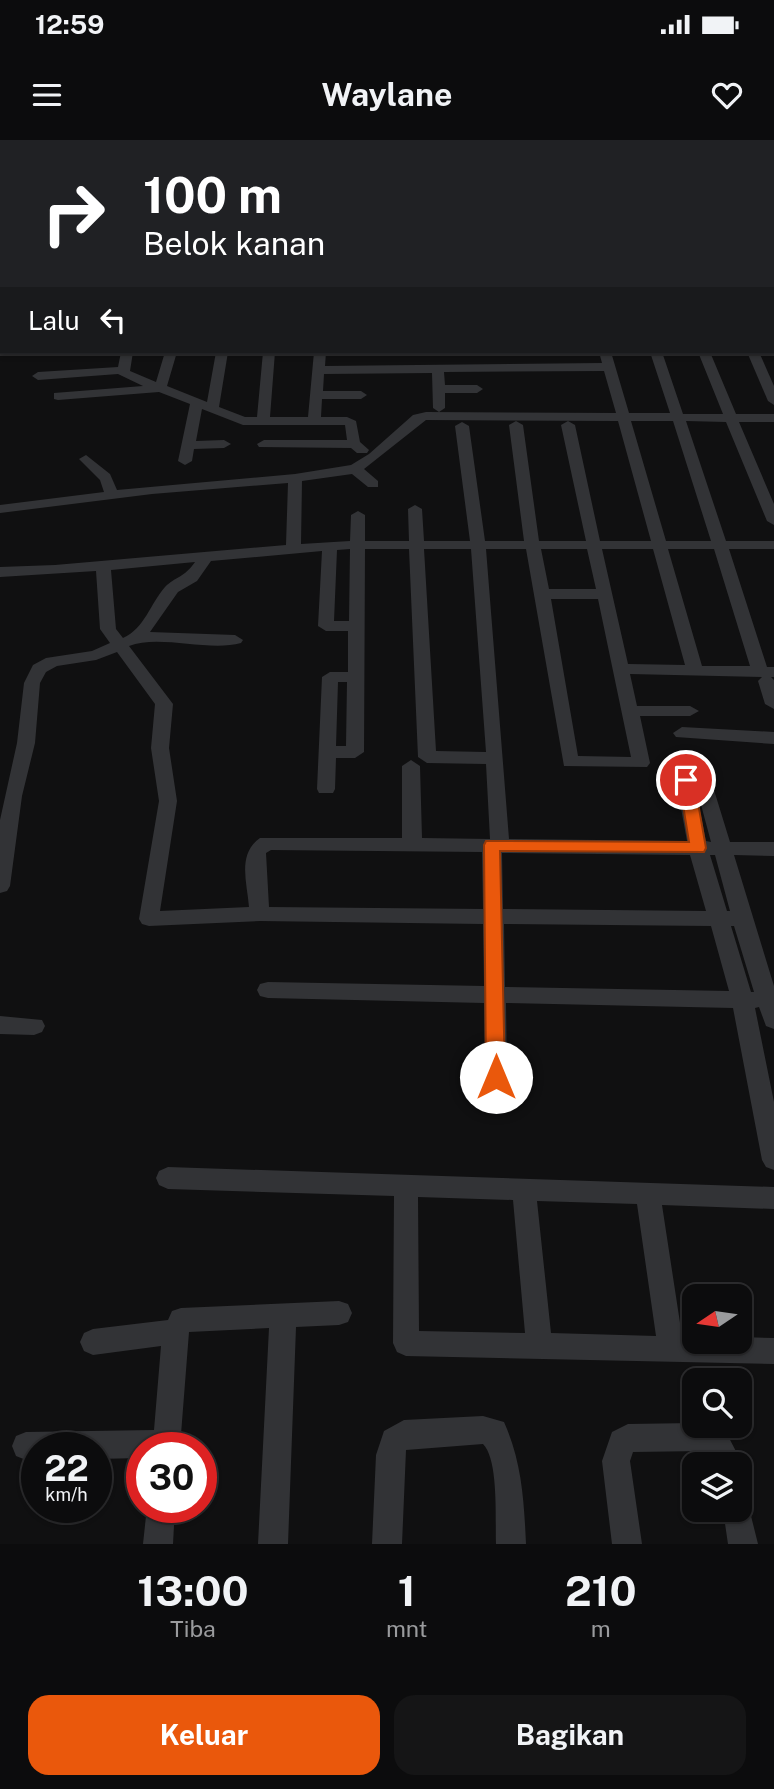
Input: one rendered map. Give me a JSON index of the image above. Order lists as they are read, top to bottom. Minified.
{"north":"left","page":{"status":"12:59","header":"Waylane","turn":["100 m","Belok kanan"],"then":"Lalu","speed":"22 km/h","limit":"30","eta":["13:00","Tiba","1","mnt","210","m"],"buttons":["Keluar","Bagikan"]}}
